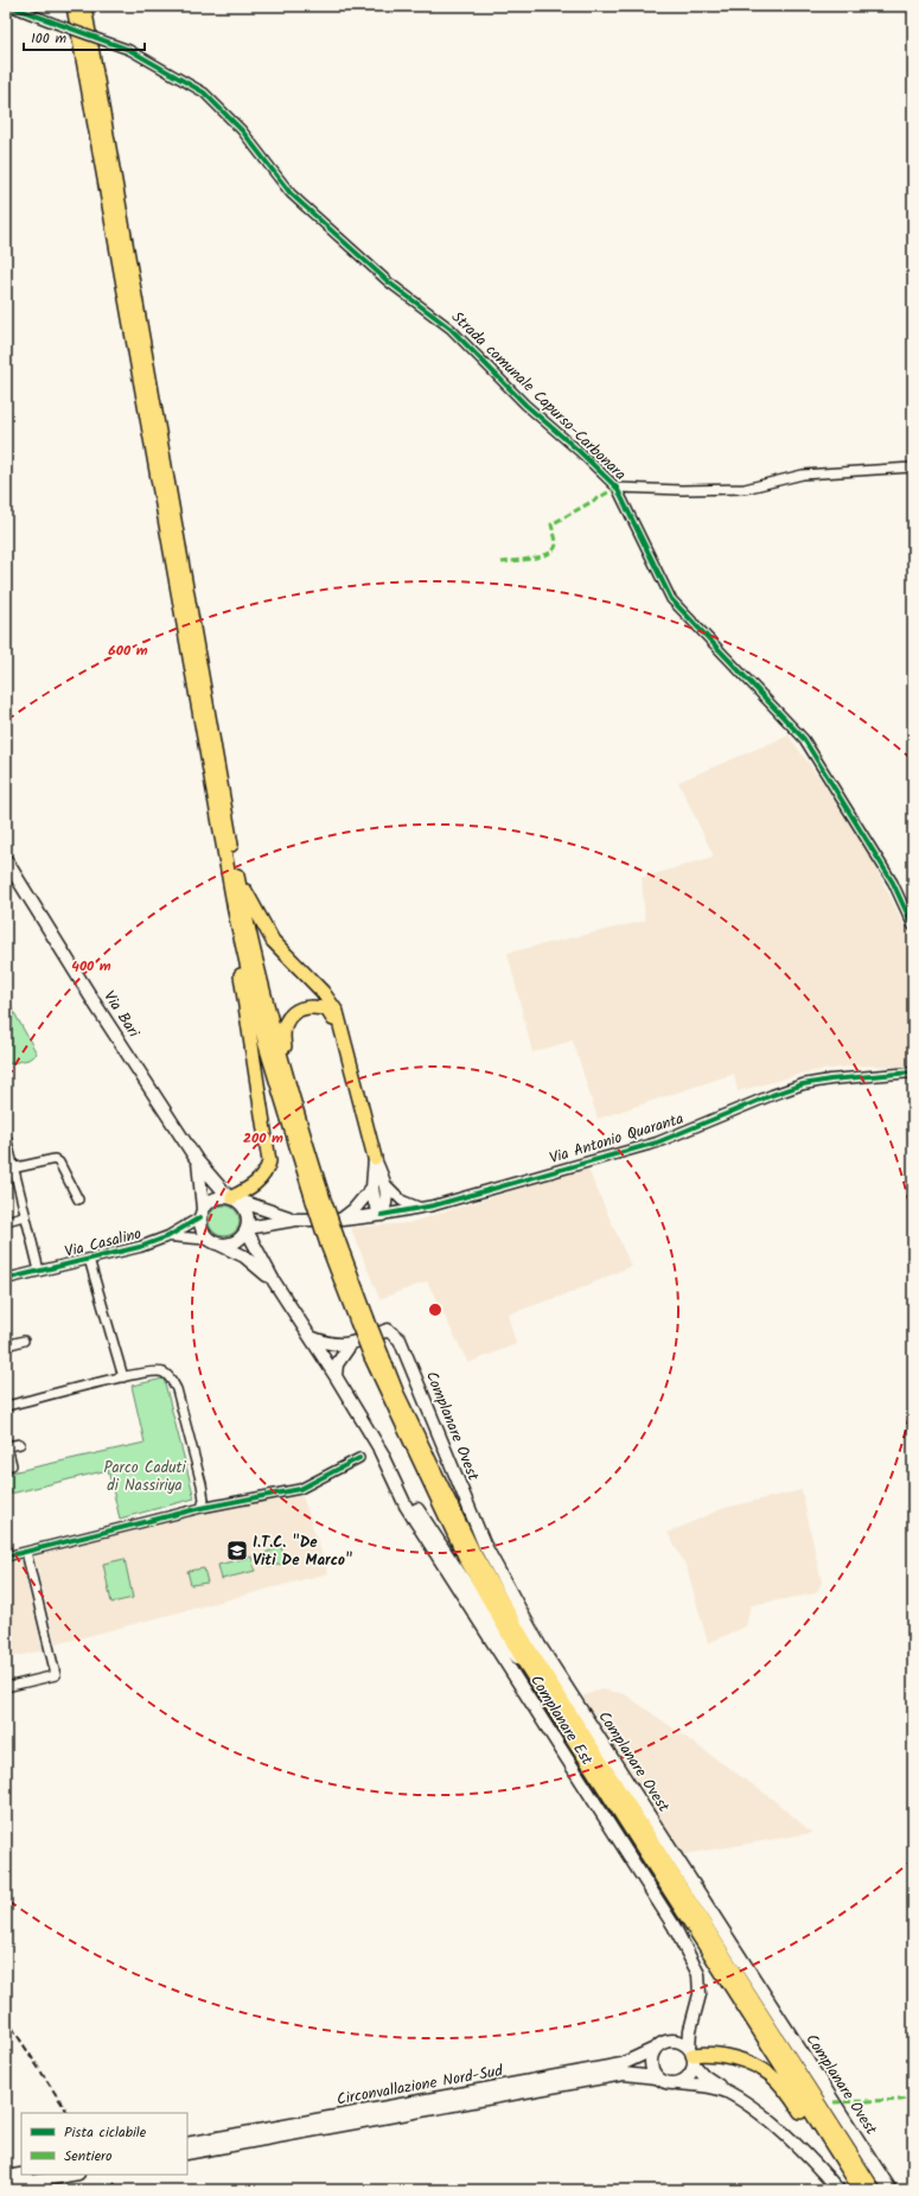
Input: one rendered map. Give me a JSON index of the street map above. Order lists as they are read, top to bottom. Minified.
{"streets":{"main road":["Via Bari","Complanare Ovest","Complanare Est","Circonvallazione Nord-Sud"],"street":["Strada comunale Capurso-Carbonara","Via Antonio Quaranta","Via Casalino"]},"crossings":[["Via Bari","Via Casalino"],["Complanare Est","Circonvallazione Nord-Sud"]],"parks":["Parco Caduti di Nassiriya"],"places":{"school or university":["I.T.C. \"De Viti De Marco\""]},"legend":["Pista ciclabile","Sentiero"],"scale_bar":"100 m","rings":["600 m","400 m","200 m"]}
